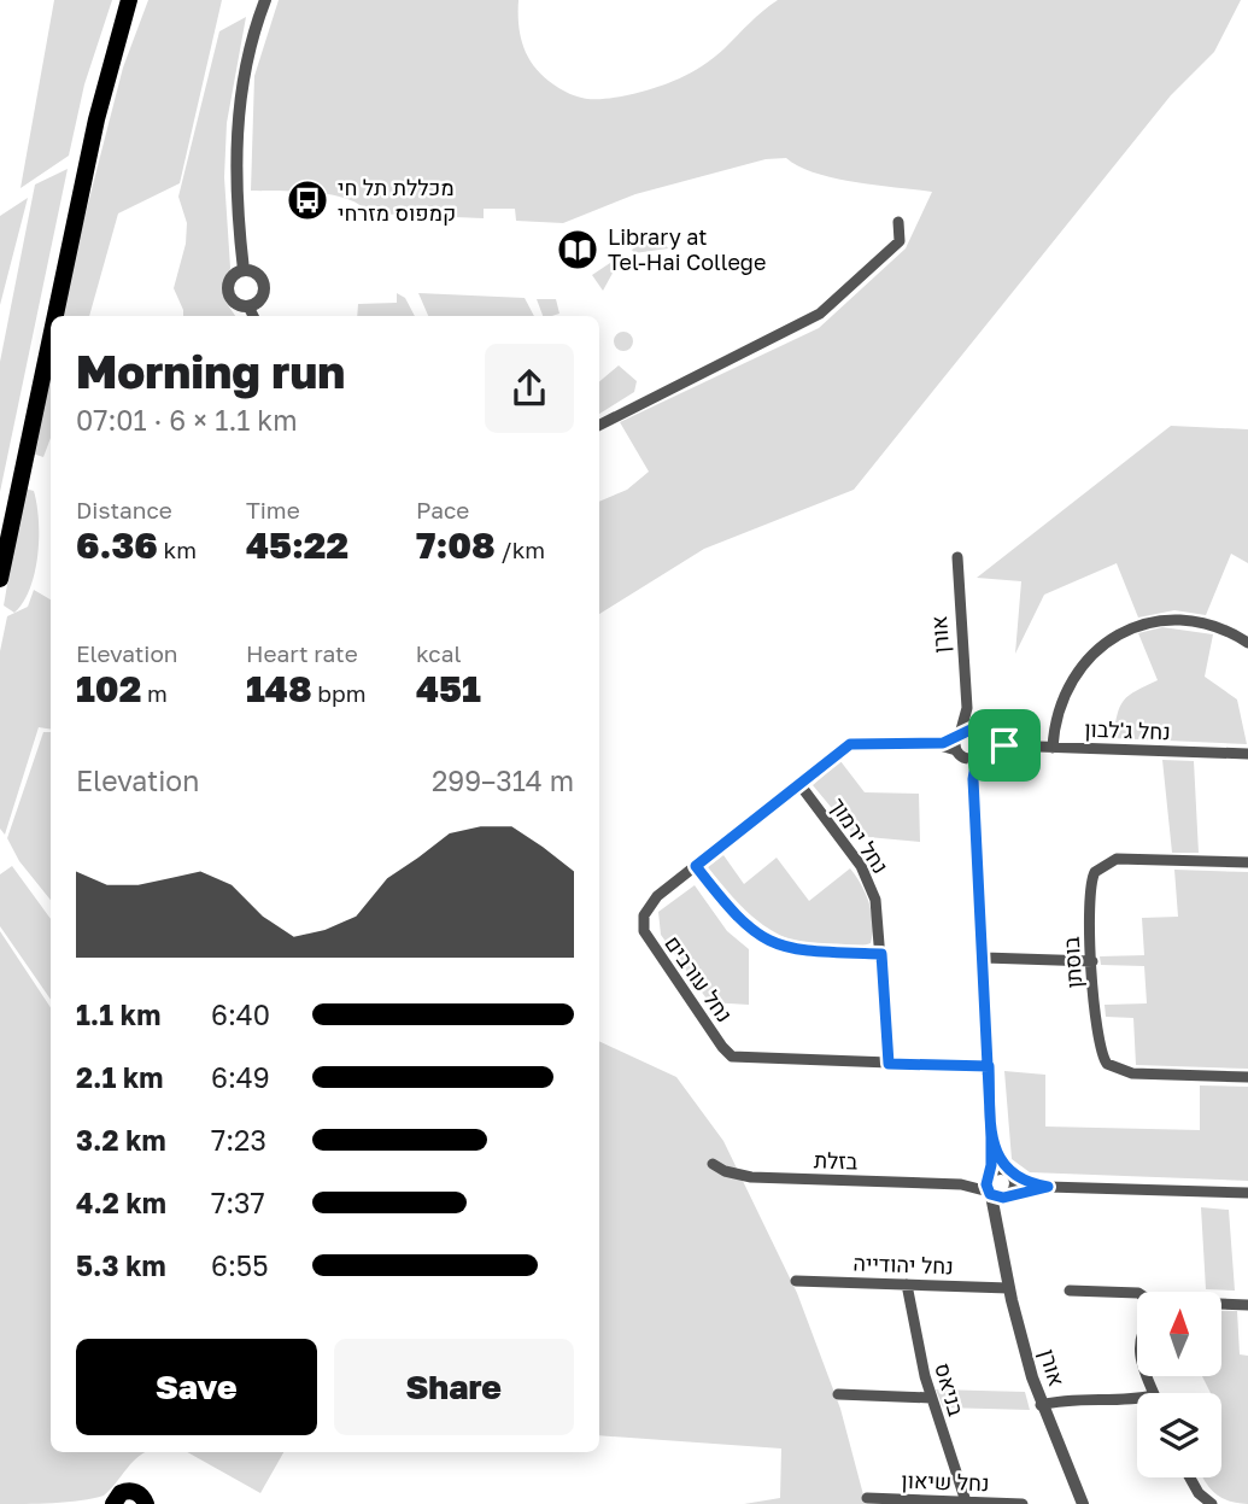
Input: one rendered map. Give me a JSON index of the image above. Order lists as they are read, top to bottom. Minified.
{"streets":{"street":["אורן","נחל ג'לבון","נחל ירמוך","בוסתן","נחל עורבים","בזלת","נחל יהודייה","בניאס","נחל שיאון"]},"crossings":[["אורן","נחל ג'לבון"],["אורן","נחל עורבים"],["אורן","בזלת"],["אורן","נחל יהודייה"],["נחל ג'לבון","נחל עורבים"],["נחל ירמוך","נחל עורבים"],["נחל יהודייה","בניאס"],["בניאס","נחל שיאון"]],"places":{"bus stop":["מכללת תל חי קמפוס מזרחי"],"library":["Library at Tel-Hai College"]},"north":"top","page":{"heading":["Morning run","07:01 · 6 × 1.1 km"],"stats":[["Distance","6.36 km"],["Time","45:22"],["Pace","7:08 /km"],["Elevation","102 m"],["Heart rate","148 bpm"],["kcal","451"]],"chart":["Elevation","299–314 m"],"list":[{"name":"1.1 km","note":"6:40"},{"name":"2.1 km","note":"6:49"},{"name":"3.2 km","note":"7:23"},{"name":"4.2 km","note":"7:37"},{"name":"5.3 km","note":"6:55"}],"buttons":["Save","Share"]}}
